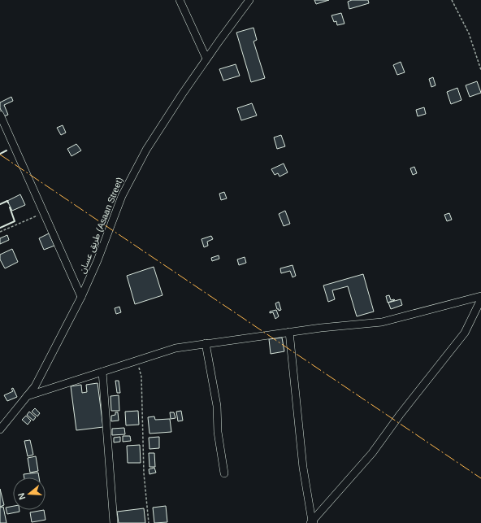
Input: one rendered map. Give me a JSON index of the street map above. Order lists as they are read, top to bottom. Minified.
{"streets":{"street":["طريق عسان (Asaan Street)"]},"north":"left"}
